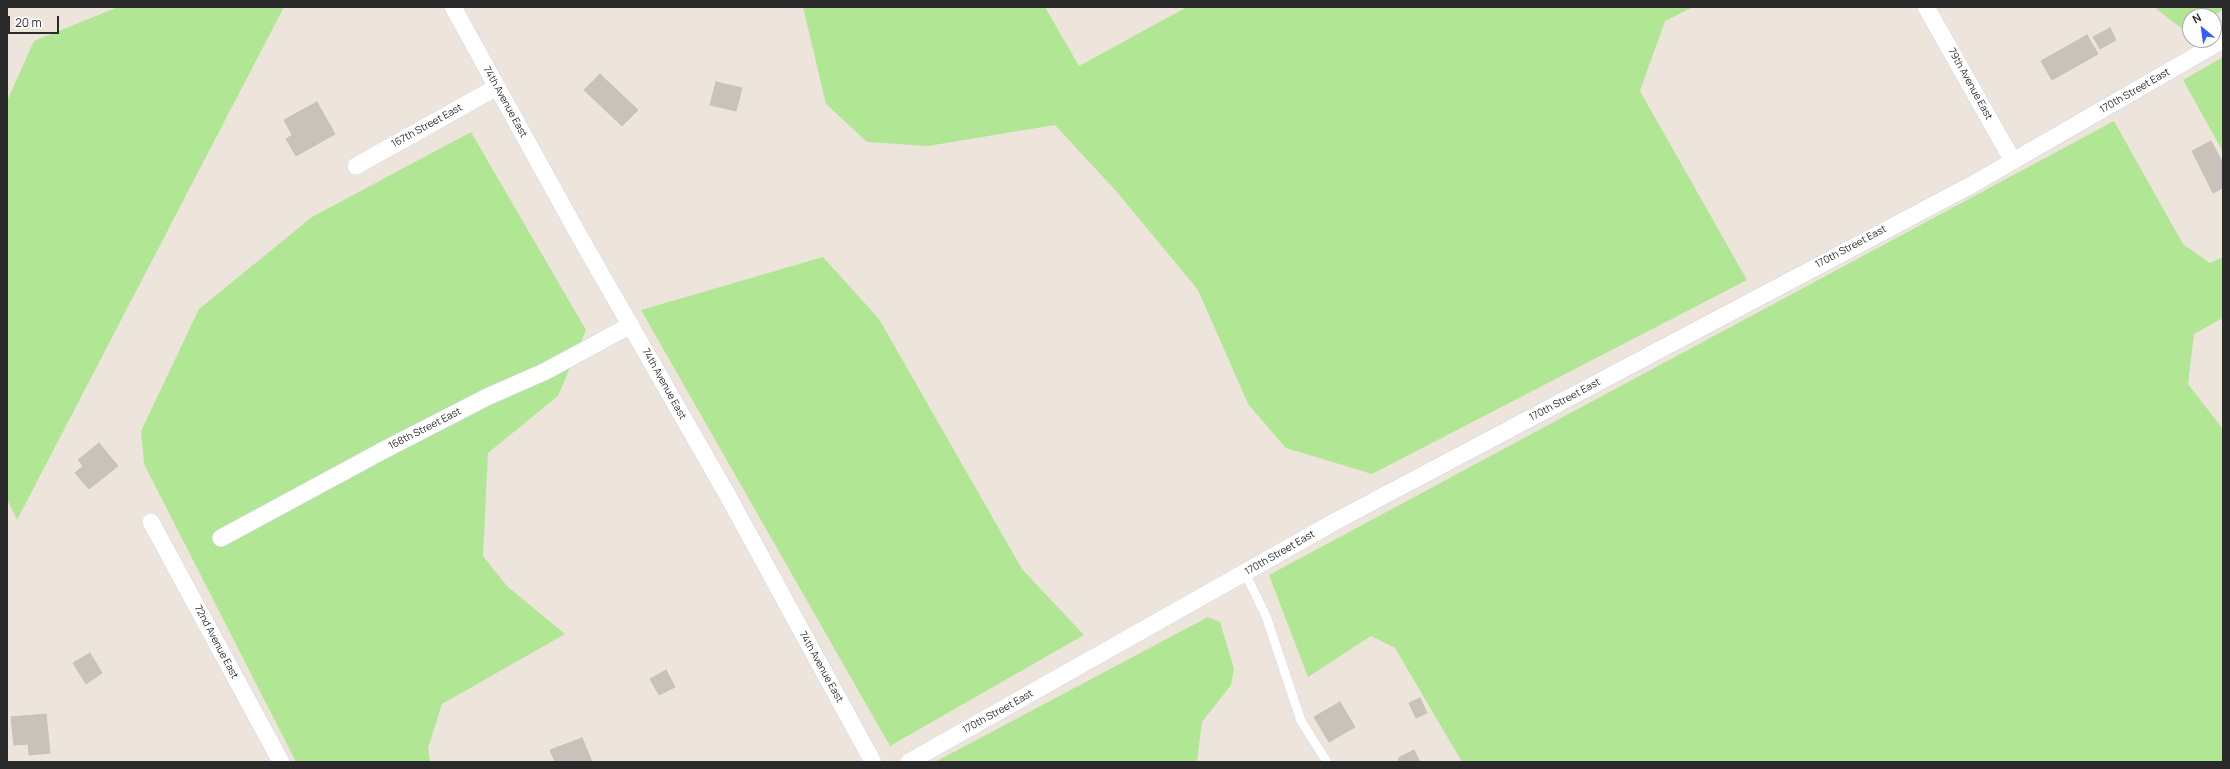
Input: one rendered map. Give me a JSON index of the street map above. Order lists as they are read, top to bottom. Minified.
{"streets":{"street":["79th Avenue East","170th Street East","74th Avenue East","167th Street East","168th Street East","72nd Avenue East"]},"crossings":[["79th Avenue East","170th Street East"],["74th Avenue East","167th Street East"],["74th Avenue East","168th Street East"]],"scale_bar":"20 m","north":"top left"}
